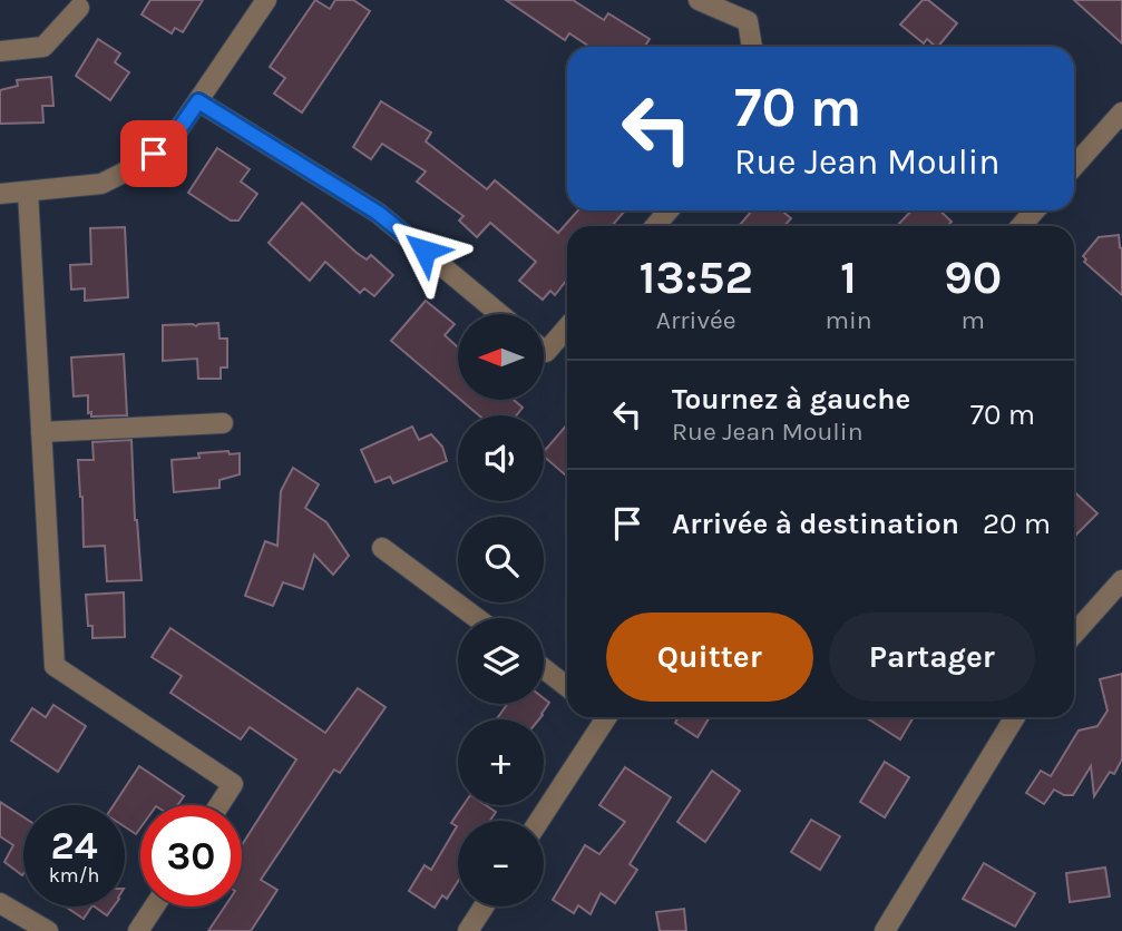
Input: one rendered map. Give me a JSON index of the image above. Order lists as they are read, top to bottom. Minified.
{"north":"left","page":{"turn":["70 m","Rue Jean Moulin"],"eta":["13:52","Arrivée","1","min","90","m"],"map_buttons":["+","−"],"list":[{"name":"Tournez à gauche","note":"Rue Jean Moulin","value":"70 m"},{"name":"Arrivée à destination","value":"20 m"}],"buttons":["Quitter","Partager"],"speed":"24 km/h","limit":"30"}}
